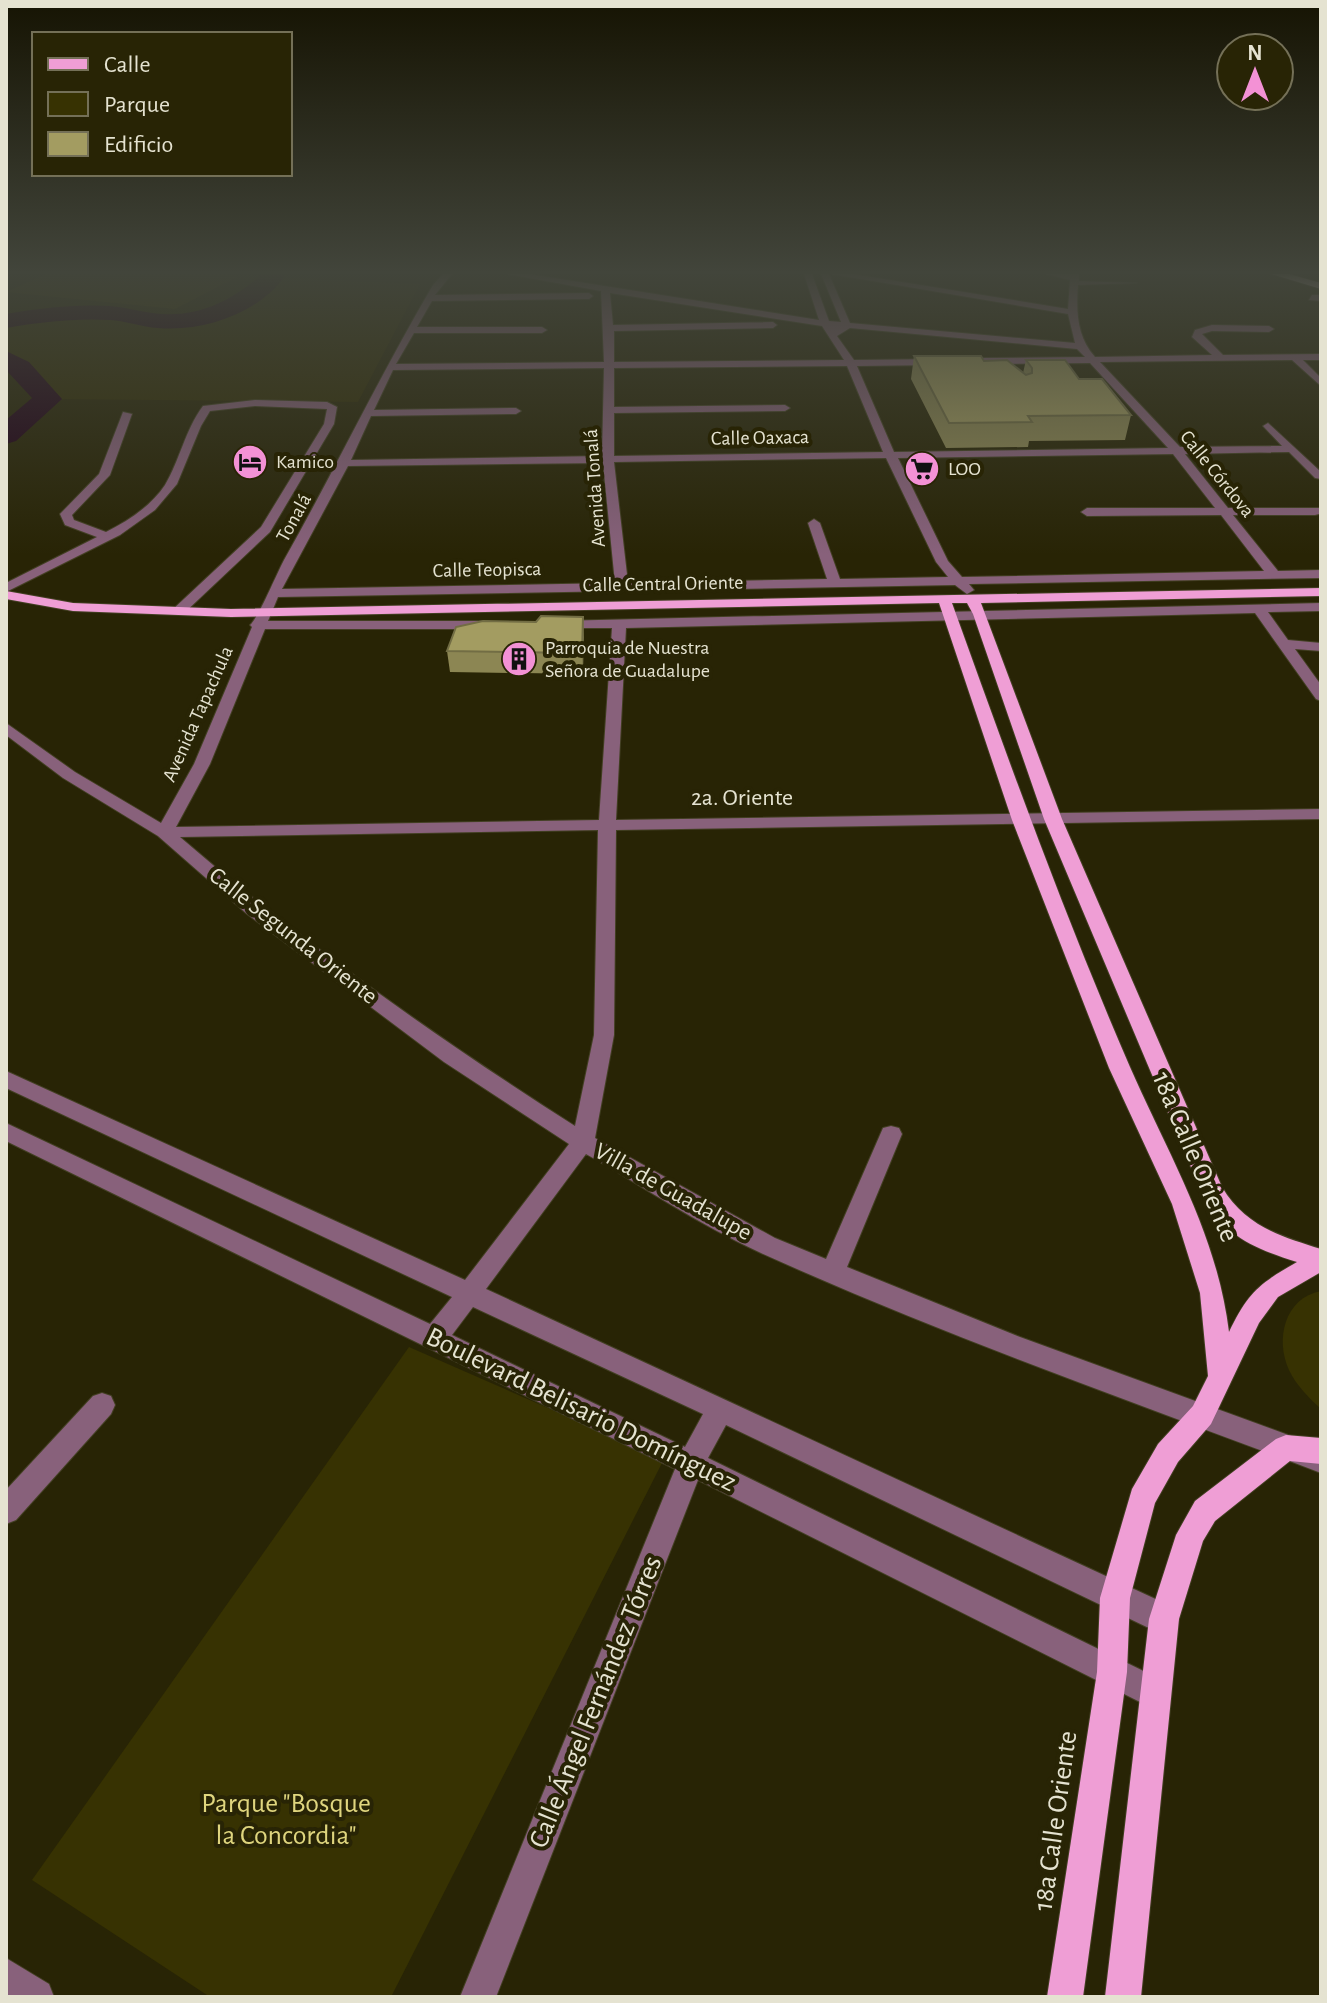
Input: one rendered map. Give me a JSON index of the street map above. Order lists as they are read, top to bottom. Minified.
{"streets":{"main road":["Calle Central Oriente","18a Calle Oriente"],"street":["Calle Oaxaca","Calle Córdova","Avenida Tonalá","Tonalá","Calle Teopisca","Avenida Tapachula","2a. Oriente","Calle Segunda Oriente","Villa de Guadalupe","Boulevard Belisario Domínguez","Calle Ángel Fernández Tórres"]},"crossings":[["Calle Oaxaca","Calle Córdova"],["Calle Oaxaca","Avenida Tonalá"],["Calle Oaxaca","Tonalá"],["Avenida Tonalá","Calle Teopisca"],["Tonalá","Calle Teopisca"],["Tonalá","Calle Central Oriente"],["Tonalá","Avenida Tapachula"],["Calle Teopisca","Calle Central Oriente"],["Calle Teopisca","18a Calle Oriente"],["Calle Central Oriente","Avenida Tapachula"],["Calle Central Oriente","18a Calle Oriente"],["Avenida Tapachula","2a. Oriente"],["Avenida Tapachula","Calle Segunda Oriente"],["2a. Oriente","Calle Segunda Oriente"],["2a. Oriente","18a Calle Oriente"],["2a. Oriente","Villa de Guadalupe"],["Calle Segunda Oriente","Villa de Guadalupe"],["18a Calle Oriente","Villa de Guadalupe"],["18a Calle Oriente","Boulevard Belisario Domínguez"],["Boulevard Belisario Domínguez","Calle Ángel Fernández Tórres"]],"parks":["Parque \"Bosque la Concordia\""],"places":{"hotel":["Kamico"],"supermarket":["LOO"],"building":["Parroquia de Nuestra Señora de Guadalupe"]},"legend":["Calle","Parque","Edificio"],"north":"top"}
